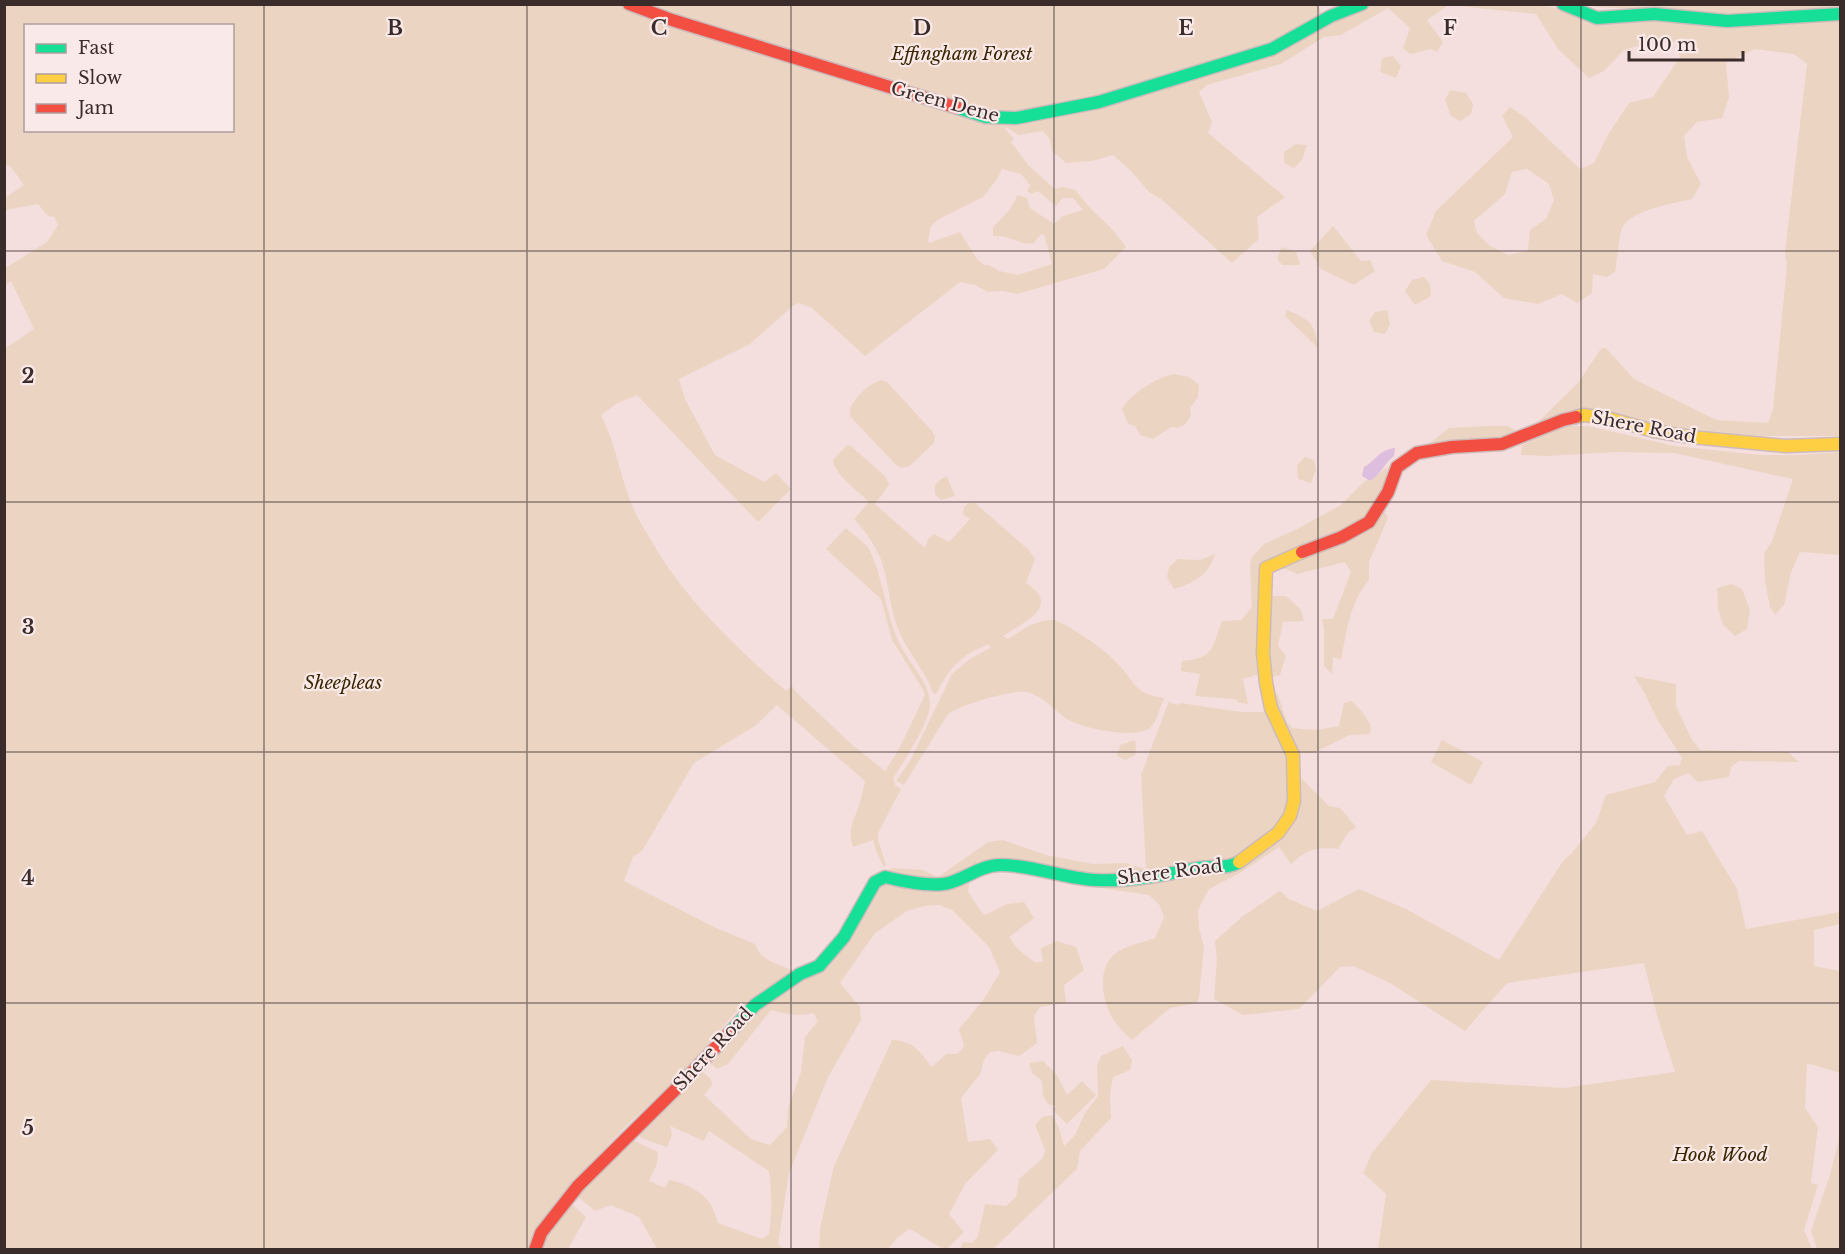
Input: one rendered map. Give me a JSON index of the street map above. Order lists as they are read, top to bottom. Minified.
{"streets":{"street":["Green Dene","Shere Road"]},"parks":["Effingham Forest","Sheepleas","Hook Wood"],"legend":["Fast","Slow","Jam"],"scale_bar":"100 m","grid":{"columns":["B","C","D","E","F"],"rows":["2","3","4","5"]}}
